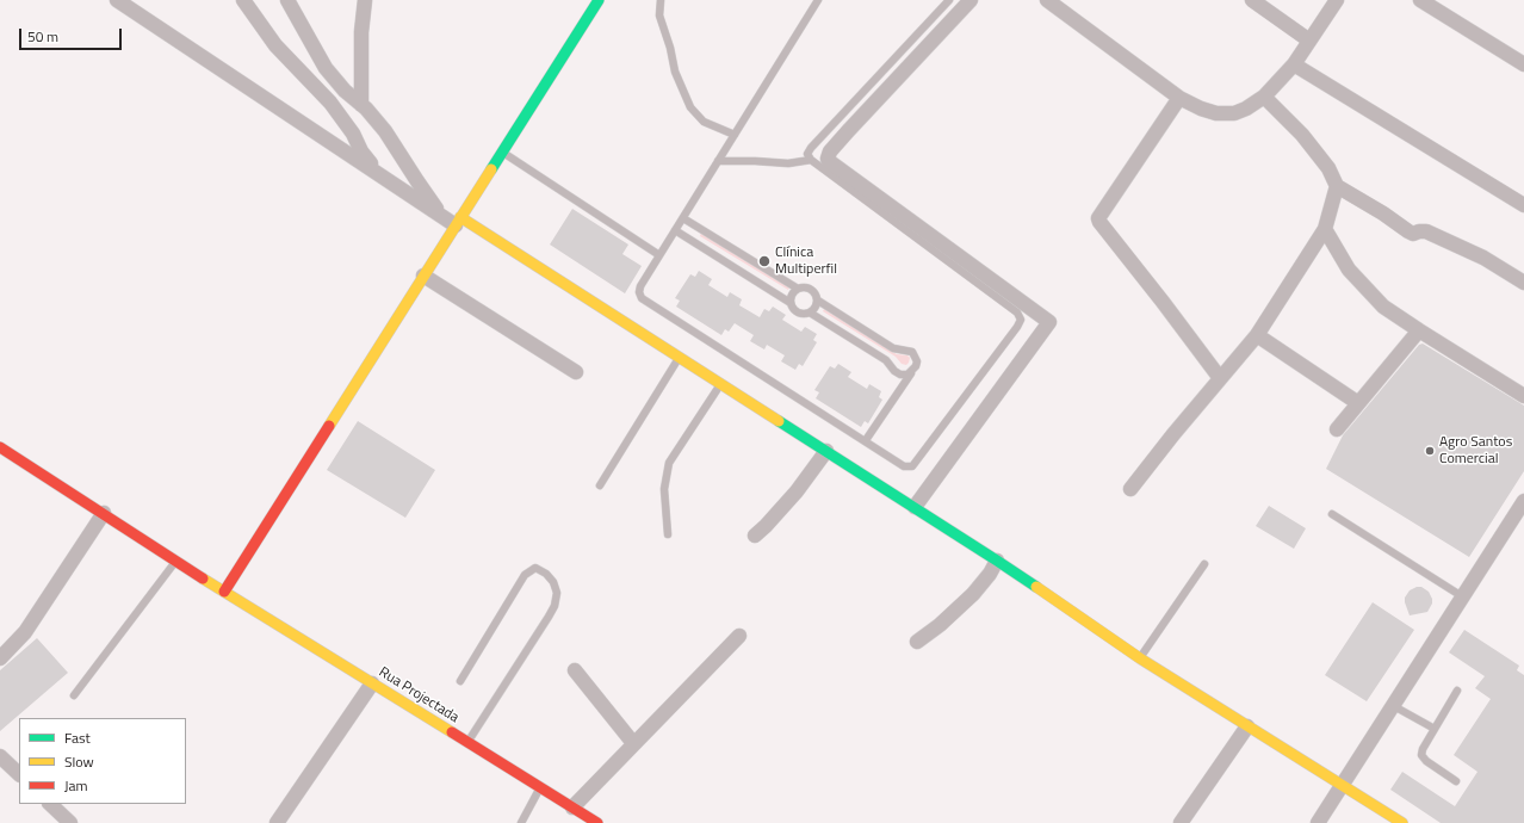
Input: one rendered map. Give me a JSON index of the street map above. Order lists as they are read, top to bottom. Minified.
{"streets":{"street":["Rua Projectada"]},"places":["Clínica Multiperfil","Agro Santos Comercial"],"legend":["Fast","Slow","Jam"],"scale_bar":"50 m"}
